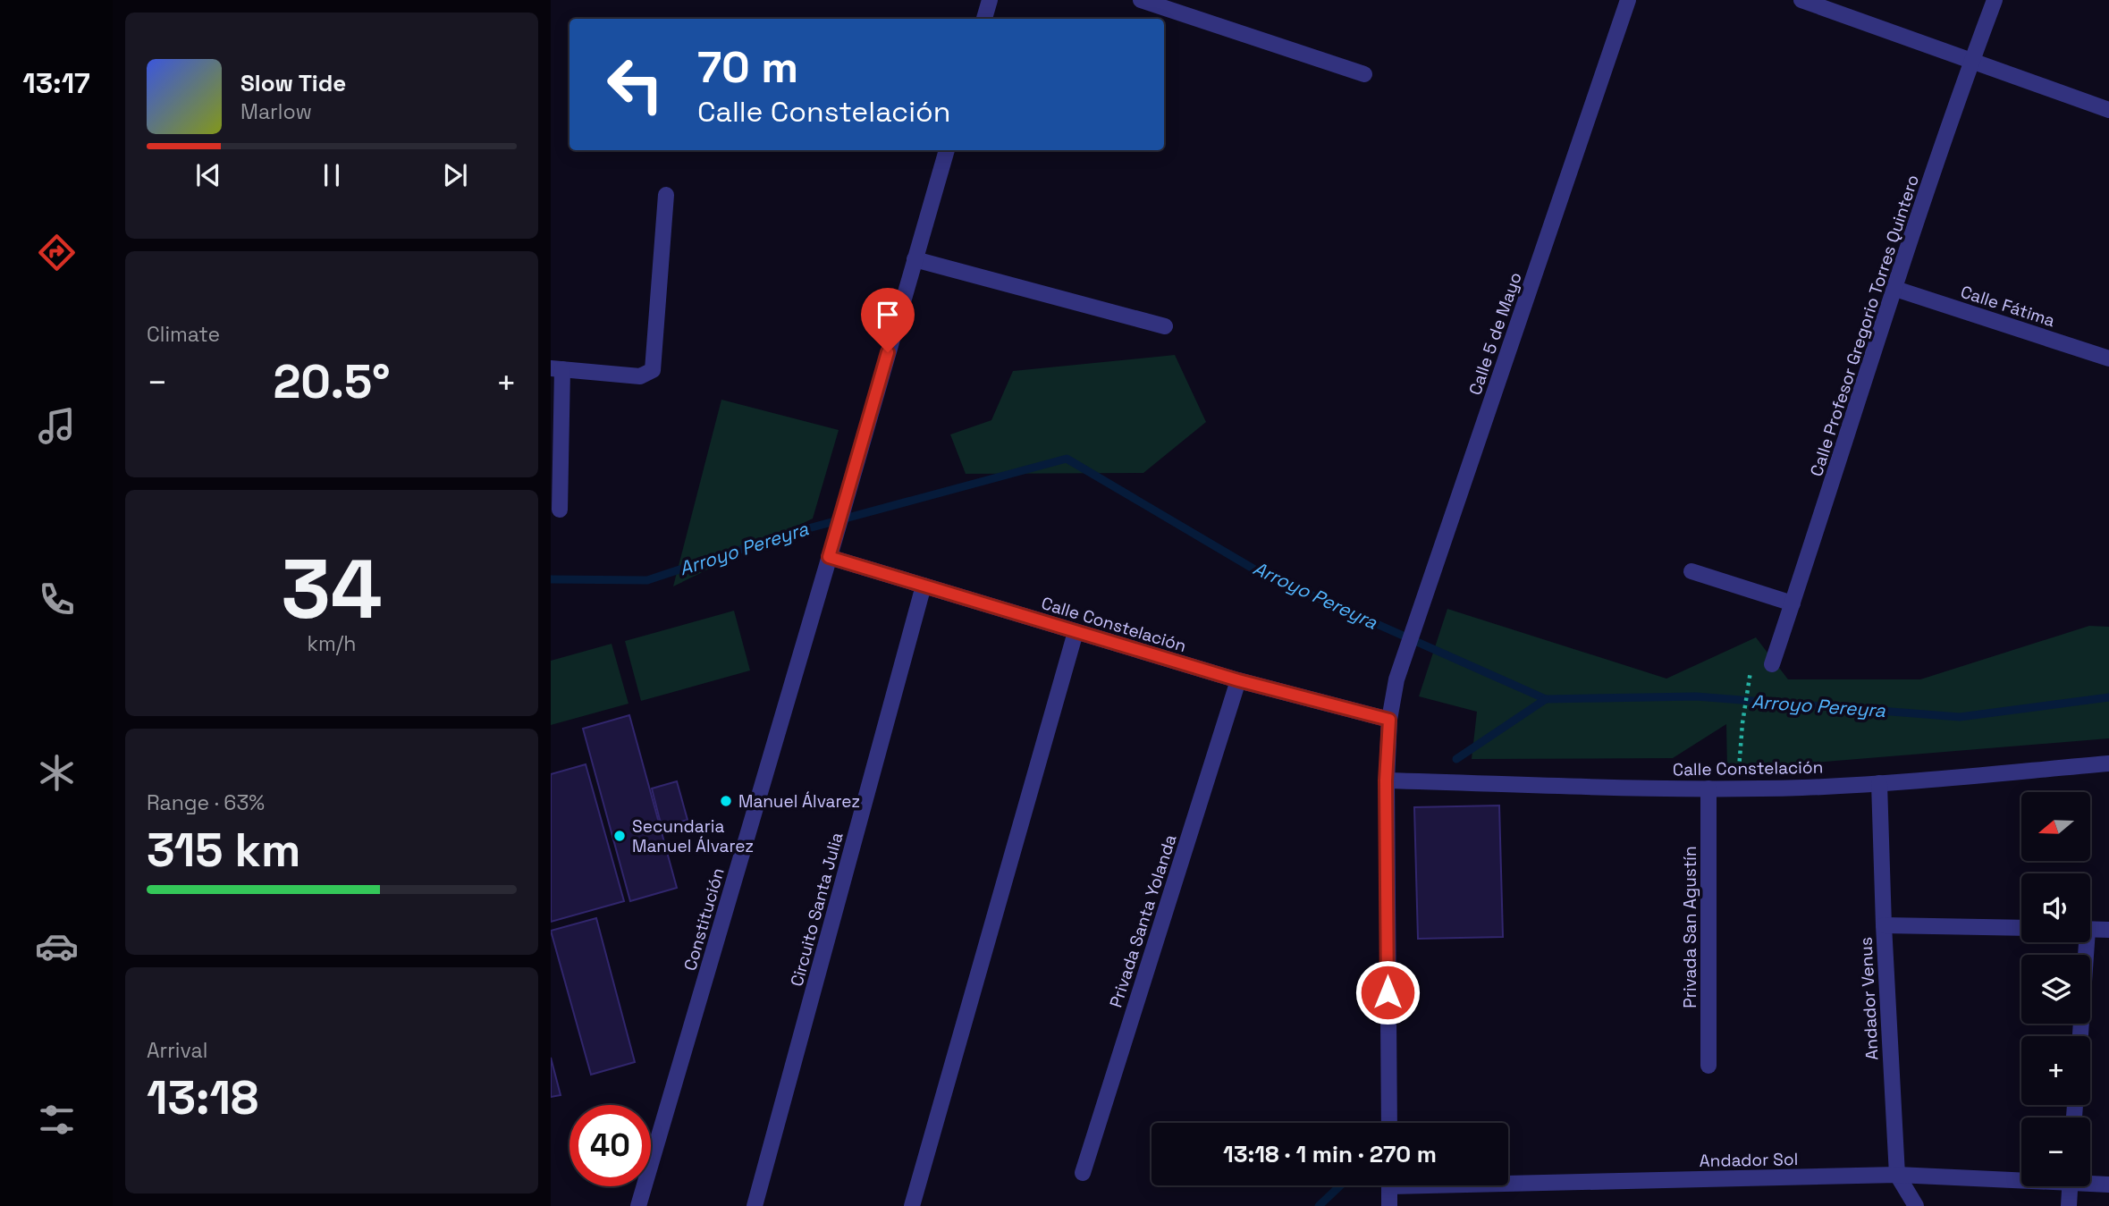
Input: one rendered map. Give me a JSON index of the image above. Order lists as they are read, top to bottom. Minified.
{"streets":{"street":["Calle Fátima","Calle Profesor Gregorio Torres Quintero","Calle 5 de Mayo","Calle Constelación","Circuito Santa Julia","Constitución","Privada Santa Yolanda","Privada San Agustín","Andador Venus","Andador Sol"]},"crossings":[["Calle Fátima","Calle Profesor Gregorio Torres Quintero"],["Calle 5 de Mayo","Calle Constelación"],["Calle Constelación","Circuito Santa Julia"],["Calle Constelación","Constitución"],["Calle Constelación","Privada Santa Yolanda"],["Calle Constelación","Privada San Agustín"],["Calle Constelación","Andador Venus"],["Andador Venus","Andador Sol"]],"water":["Arroyo Pereyra"],"places":["Manuel Álvarez","Secundaria Manuel Álvarez"],"north":"left","page":{"tabs":"13:17","turn":["70 m","Calle Constelación"],"song":["Slow Tide","Marlow"],"tile":["Climate",["34","km/h"],["Range · 63%","315 km"],["Arrival","13:18"]],"heat":["−","20.5°","+"],"map_buttons":["+","−"],"limit":"40","trip":"13:18 · 1 min · 270 m"}}
